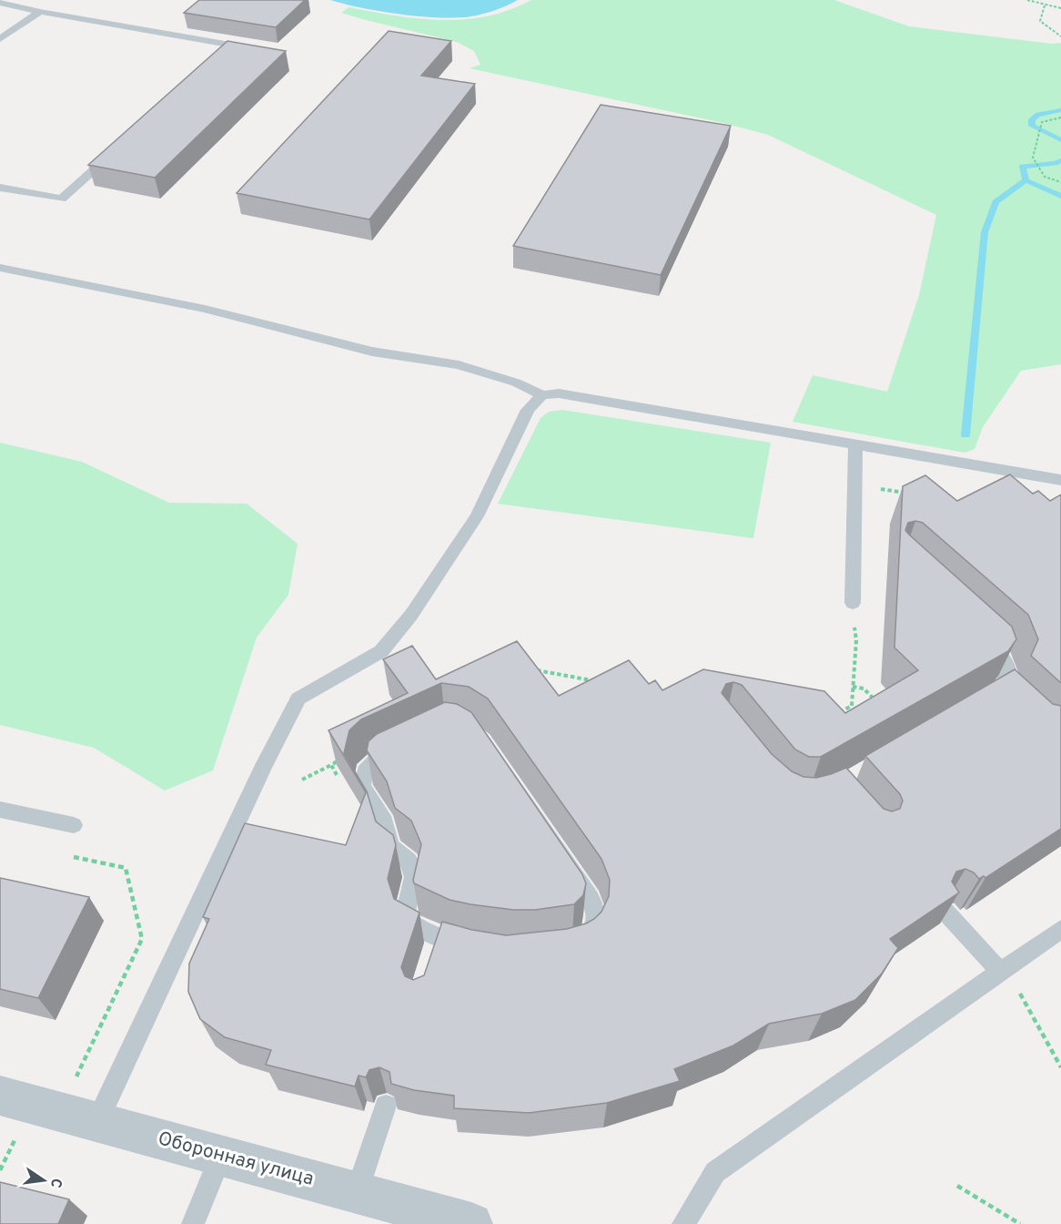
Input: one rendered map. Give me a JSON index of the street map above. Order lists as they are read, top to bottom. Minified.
{"streets":{"street":["Оборонная улица"]},"north":"right"}
